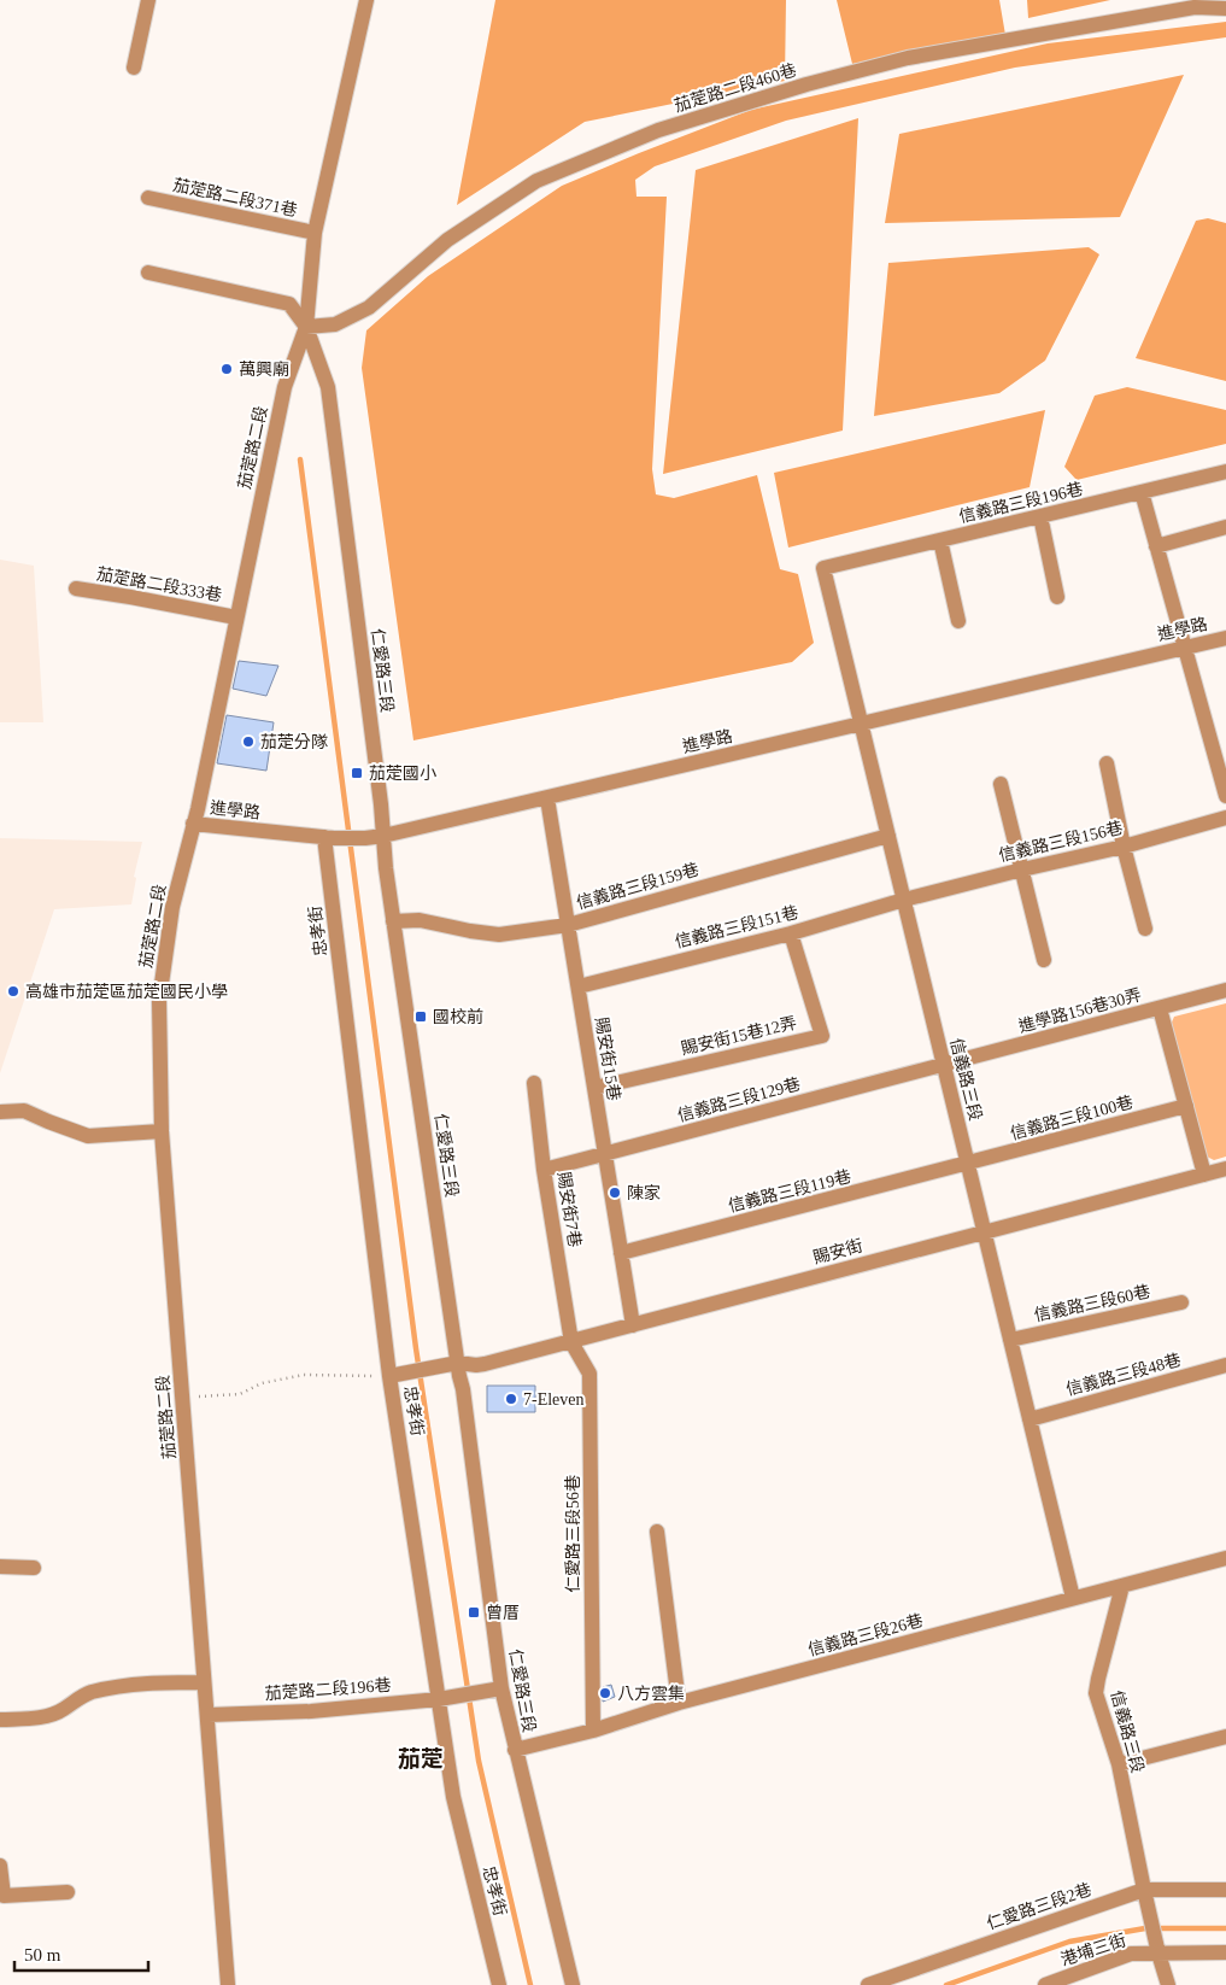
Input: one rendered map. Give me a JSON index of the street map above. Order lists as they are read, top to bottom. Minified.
{"streets":{"street":["茄萣路二段460巷","茄萣路二段371巷","茄萣路二段","信義路三段196巷","茄萣路二段333巷","進學路","仁愛路三段","信義路三段156巷","信義路三段159巷","信義路三段151巷","忠孝街","進學路156巷30弄","賜安街15巷12弄","賜安街15巷","信義路三段","信義路三段129巷","信義路三段100巷","信義路三段119巷","賜安街7巷","賜安街","信義路三段60巷","信義路三段48巷","仁愛路三段56巷","信義路三段26巷","茄萣路二段196巷","仁愛路三段2巷","港埔三街"]},"crossings":[["茄萣路二段460巷","茄萣路二段"],["茄萣路二段460巷","仁愛路三段"],["茄萣路二段371巷","茄萣路二段"],["茄萣路二段","茄萣路二段333巷"],["茄萣路二段","進學路"],["茄萣路二段","仁愛路三段"],["茄萣路二段","茄萣路二段196巷"],["信義路三段196巷","信義路三段"],["進學路","仁愛路三段"],["進學路","忠孝街"],["進學路","賜安街15巷"],["進學路","信義路三段"],["仁愛路三段","信義路三段159巷"],["仁愛路三段","賜安街"],["仁愛路三段","信義路三段26巷"],["仁愛路三段","茄萣路二段196巷"],["信義路三段156巷","信義路三段151巷"],["信義路三段156巷","信義路三段"],["信義路三段159巷","賜安街15巷"],["信義路三段159巷","信義路三段"],["信義路三段151巷","賜安街15巷12弄"],["信義路三段151巷","賜安街15巷"],["信義路三段151巷","信義路三段"],["忠孝街","賜安街"],["忠孝街","茄萣路二段196巷"],["進學路156巷30弄","信義路三段"],["進學路156巷30弄","信義路三段129巷"],["賜安街15巷12弄","賜安街15巷"],["賜安街15巷","信義路三段129巷"],["賜安街15巷","信義路三段119巷"],["賜安街15巷","賜安街"],["信義路三段","信義路三段129巷"],["信義路三段","信義路三段100巷"],["信義路三段","信義路三段119巷"],["信義路三段","賜安街"],["信義路三段","信義路三段60巷"],["信義路三段","信義路三段48巷"],["信義路三段","信義路三段26巷"],["信義路三段","仁愛路三段2巷"],["信義路三段","港埔三街"],["信義路三段129巷","賜安街7巷"],["信義路三段100巷","信義路三段119巷"],["賜安街7巷","賜安街"],["賜安街7巷","仁愛路三段56巷"],["賜安街","仁愛路三段56巷"],["仁愛路三段56巷","信義路三段26巷"]],"districts":["茄萣"],"places":{"other":["萬興廟","茄萣分隊","高雄市茄萣區茄萣國民小學","陳家","7-Eleven","八方雲集"],"transit":["茄萣國小","國校前","曾厝"]},"scale_bar":"50 m"}
